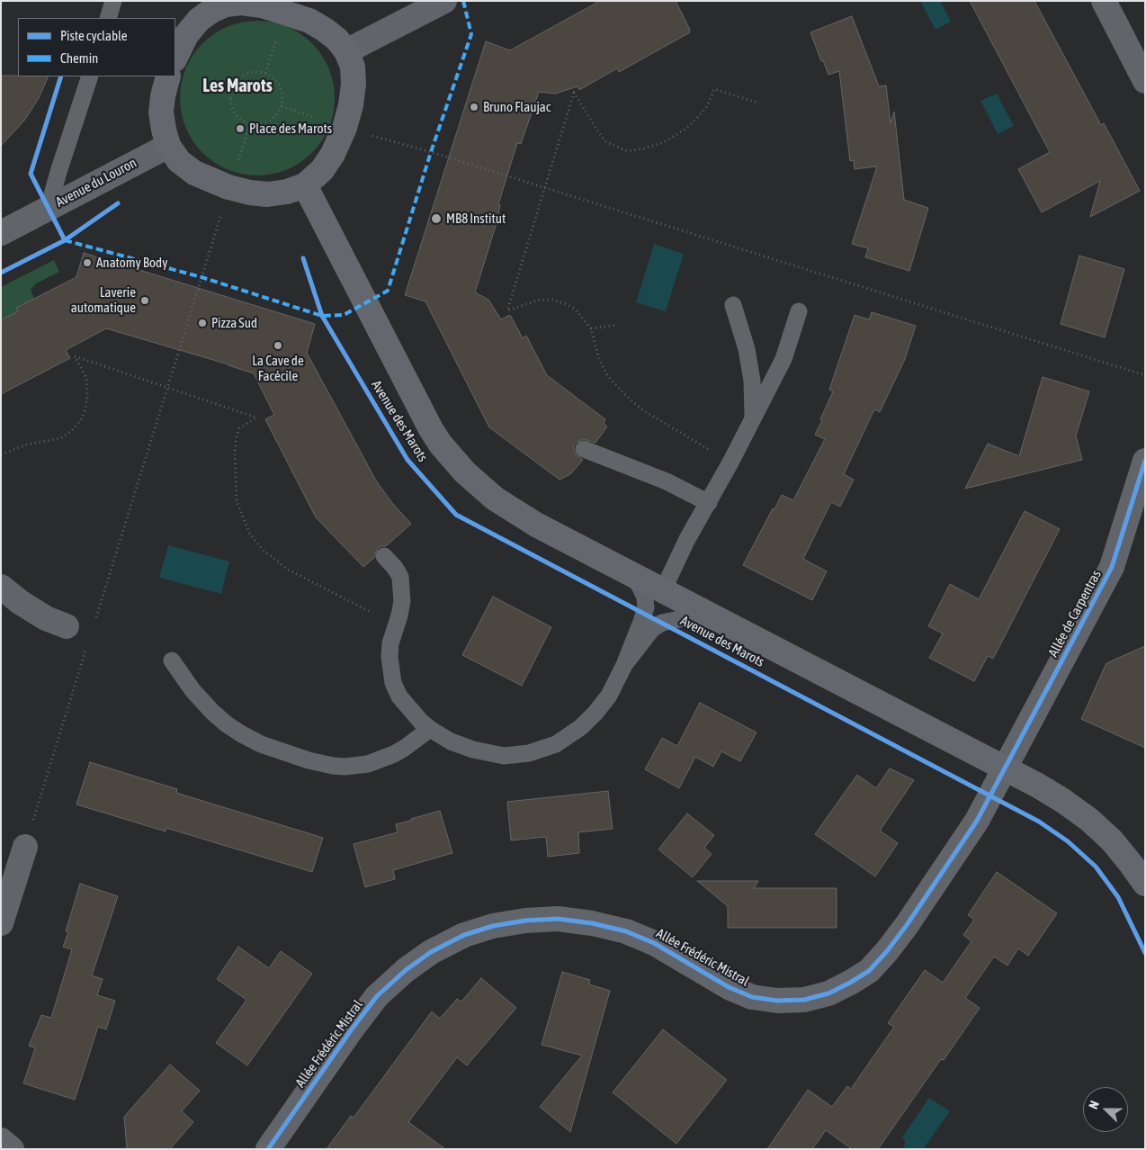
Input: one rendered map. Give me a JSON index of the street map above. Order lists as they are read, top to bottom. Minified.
{"streets":{"street":["Avenue du Louron","Avenue des Marots","Allée de Carpentras","Allée Frédéric Mistral"]},"crossings":[["Avenue des Marots","Allée de Carpentras"],["Avenue des Marots","Allée Frédéric Mistral"],["Allée de Carpentras","Allée Frédéric Mistral"]],"districts":["Les Marots"],"places":["Bruno Flaujac","Place des Marots","MB8 Institut","Anatomy Body","Laverie automatique","Pizza Sud","La Cave de Facécile"],"legend":["Piste cyclable","Chemin"],"north":"left"}
